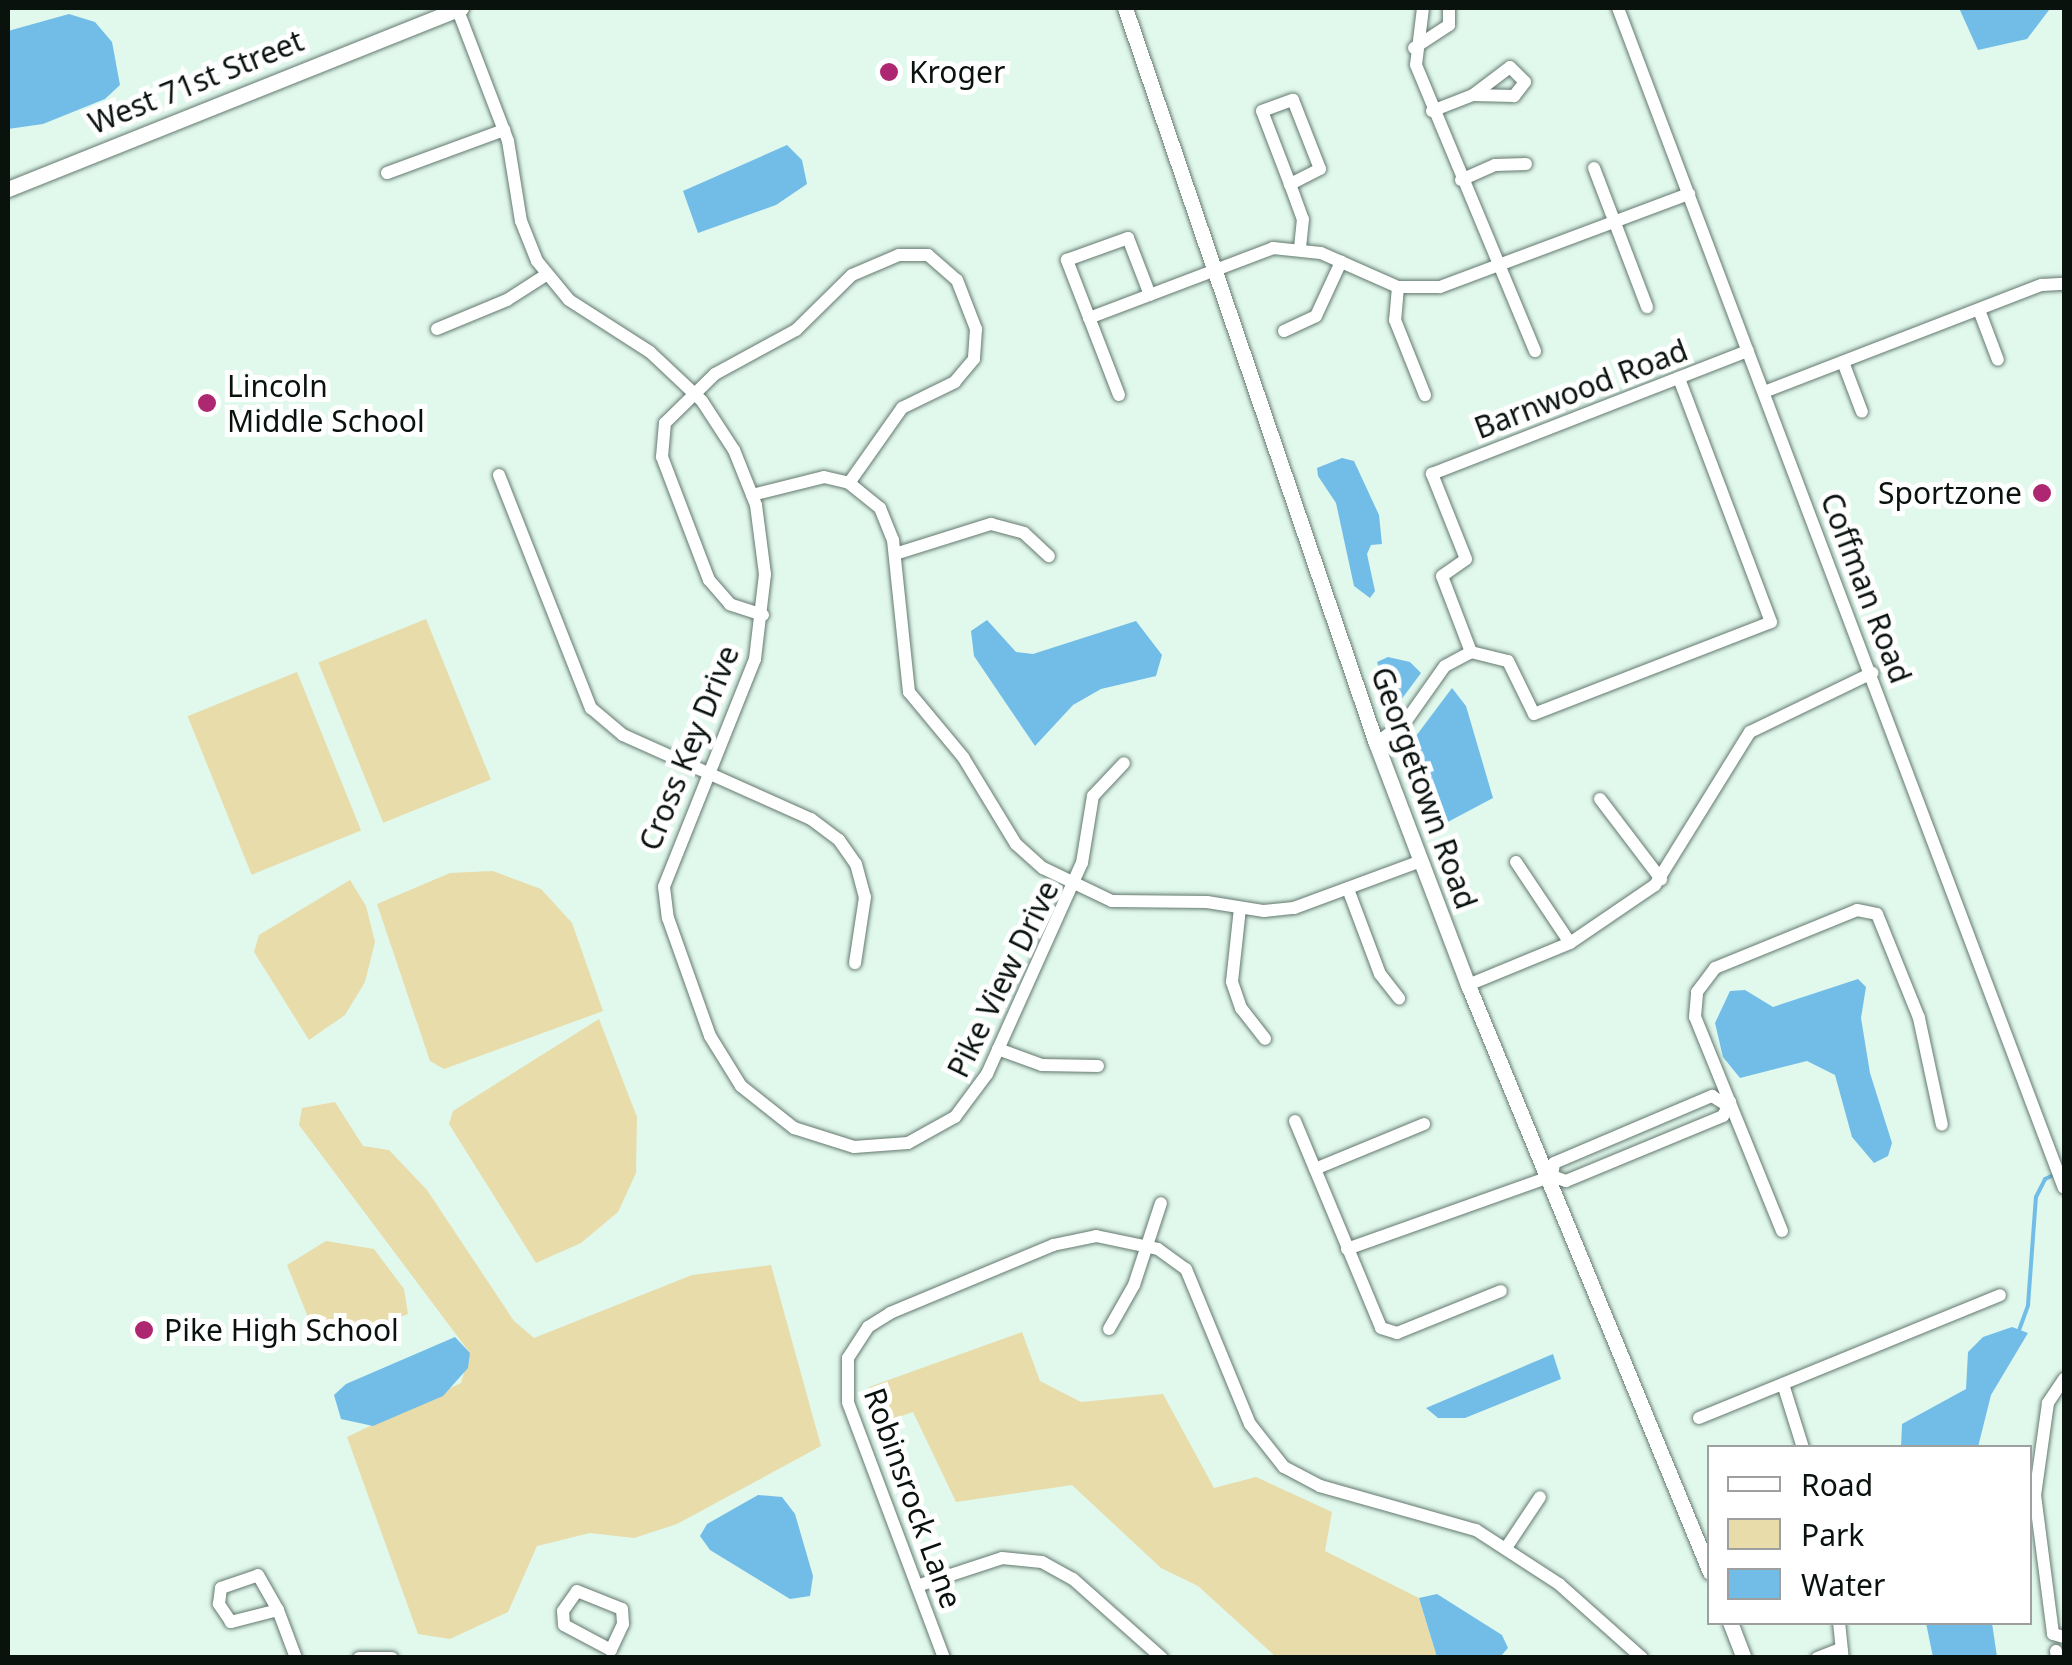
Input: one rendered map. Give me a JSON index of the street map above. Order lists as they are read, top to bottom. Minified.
{"streets":{"main road":["West 71st Street","Georgetown Road"],"street":["Barnwood Road","Coffman Road","Cross Key Drive","Pike View Drive","Robinsrock Lane"]},"crossings":[["West 71st Street","Cross Key Drive"],["Barnwood Road","Coffman Road"],["Cross Key Drive","Pike View Drive"],["Georgetown Road","Pike View Drive"]],"places":["Kroger","Lincoln Middle School","Sportzone","Pike High School"],"legend":["Road","Park","Water"]}
